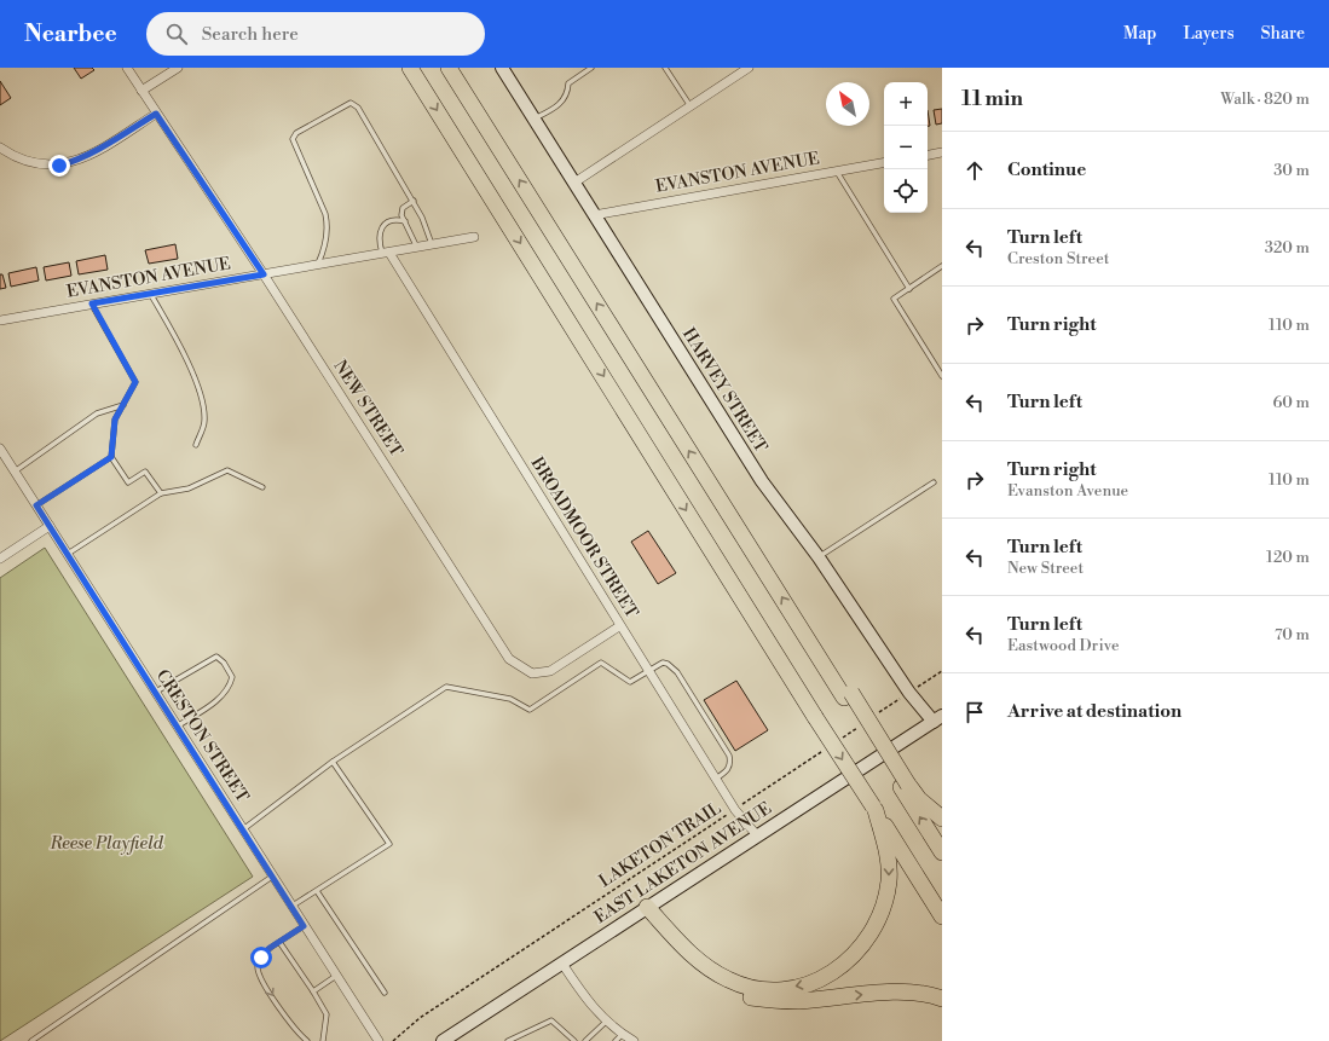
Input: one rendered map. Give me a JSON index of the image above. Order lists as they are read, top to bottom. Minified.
{"streets":{"street":["EVANSTON AVENUE","HARVEY STREET","NEW STREET","BROADMOOR STREET","CRESTON STREET","EAST LAKETON AVENUE"],"path":["LAKETON TRAIL"]},"crossings":[["EVANSTON AVENUE","HARVEY STREET"],["EVANSTON AVENUE","NEW STREET"],["EVANSTON AVENUE","BROADMOOR STREET"],["HARVEY STREET","EAST LAKETON AVENUE"],["NEW STREET","BROADMOOR STREET"],["BROADMOOR STREET","LAKETON TRAIL"],["BROADMOOR STREET","EAST LAKETON AVENUE"]],"parks":["Reese Playfield"],"north":"top left","page":{"header":"Nearbee","search":"Search here","nav":["Map","Layers","Share"],"heading":["11 min","Walk · 820 m"],"map_buttons":["+","−"],"list":[["Continue","30 m"],["Turn left","Creston Street","320 m"],["Turn right","110 m"],["Turn left","60 m"],["Turn right","Evanston Avenue","110 m"],["Turn left","New Street","120 m"],["Turn left","Eastwood Drive","70 m"],"Arrive at destination"]}}
